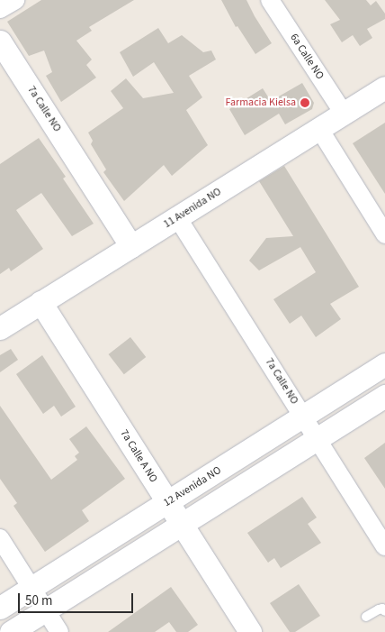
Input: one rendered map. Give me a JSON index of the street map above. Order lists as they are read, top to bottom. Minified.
{"streets":{"street":["6a Calle NO","7a Calle NO","11 Avenida NO","7a Calle A NO","12 Avenida NO"]},"crossings":[["6a Calle NO","11 Avenida NO"],["7a Calle NO","11 Avenida NO"],["7a Calle NO","12 Avenida NO"],["11 Avenida NO","7a Calle A NO"],["7a Calle A NO","12 Avenida NO"]],"places":["Farmacia Kielsa"],"scale_bar":"50 m"}
